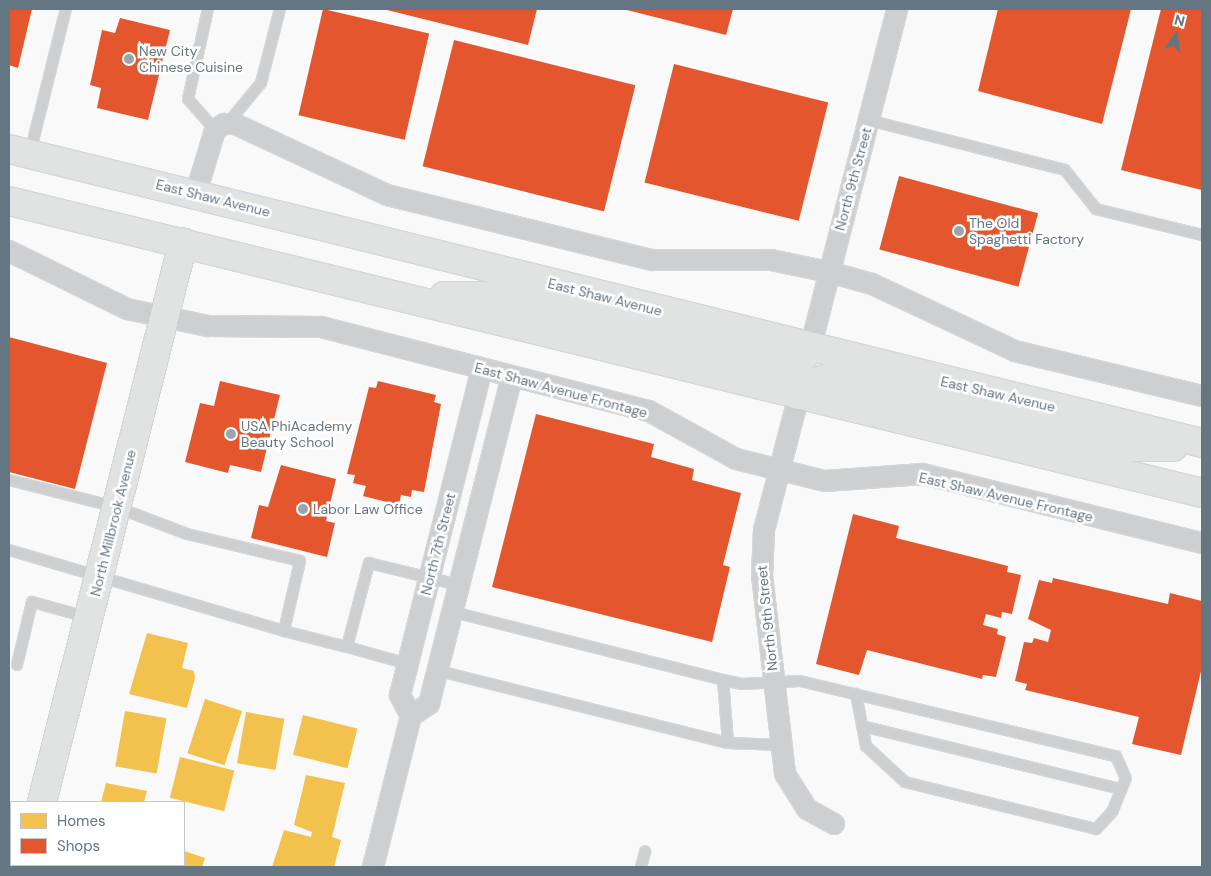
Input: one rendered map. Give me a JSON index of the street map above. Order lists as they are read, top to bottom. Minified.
{"streets":{"main road":["East Shaw Avenue","North Millbrook Avenue"],"street":["North 9th Street","East Shaw Avenue Frontage","North 7th Street"]},"crossings":[["North 9th Street","East Shaw Avenue"],["North 9th Street","East Shaw Avenue Frontage"],["East Shaw Avenue Frontage","North Millbrook Avenue"],["East Shaw Avenue Frontage","North 7th Street"]],"places":["New City Chinese Cuisine","The Old Spaghetti Factory","USA PhiAcademy Beauty School","Labor Law Office"],"legend":["Homes","Shops"],"north":"top"}
